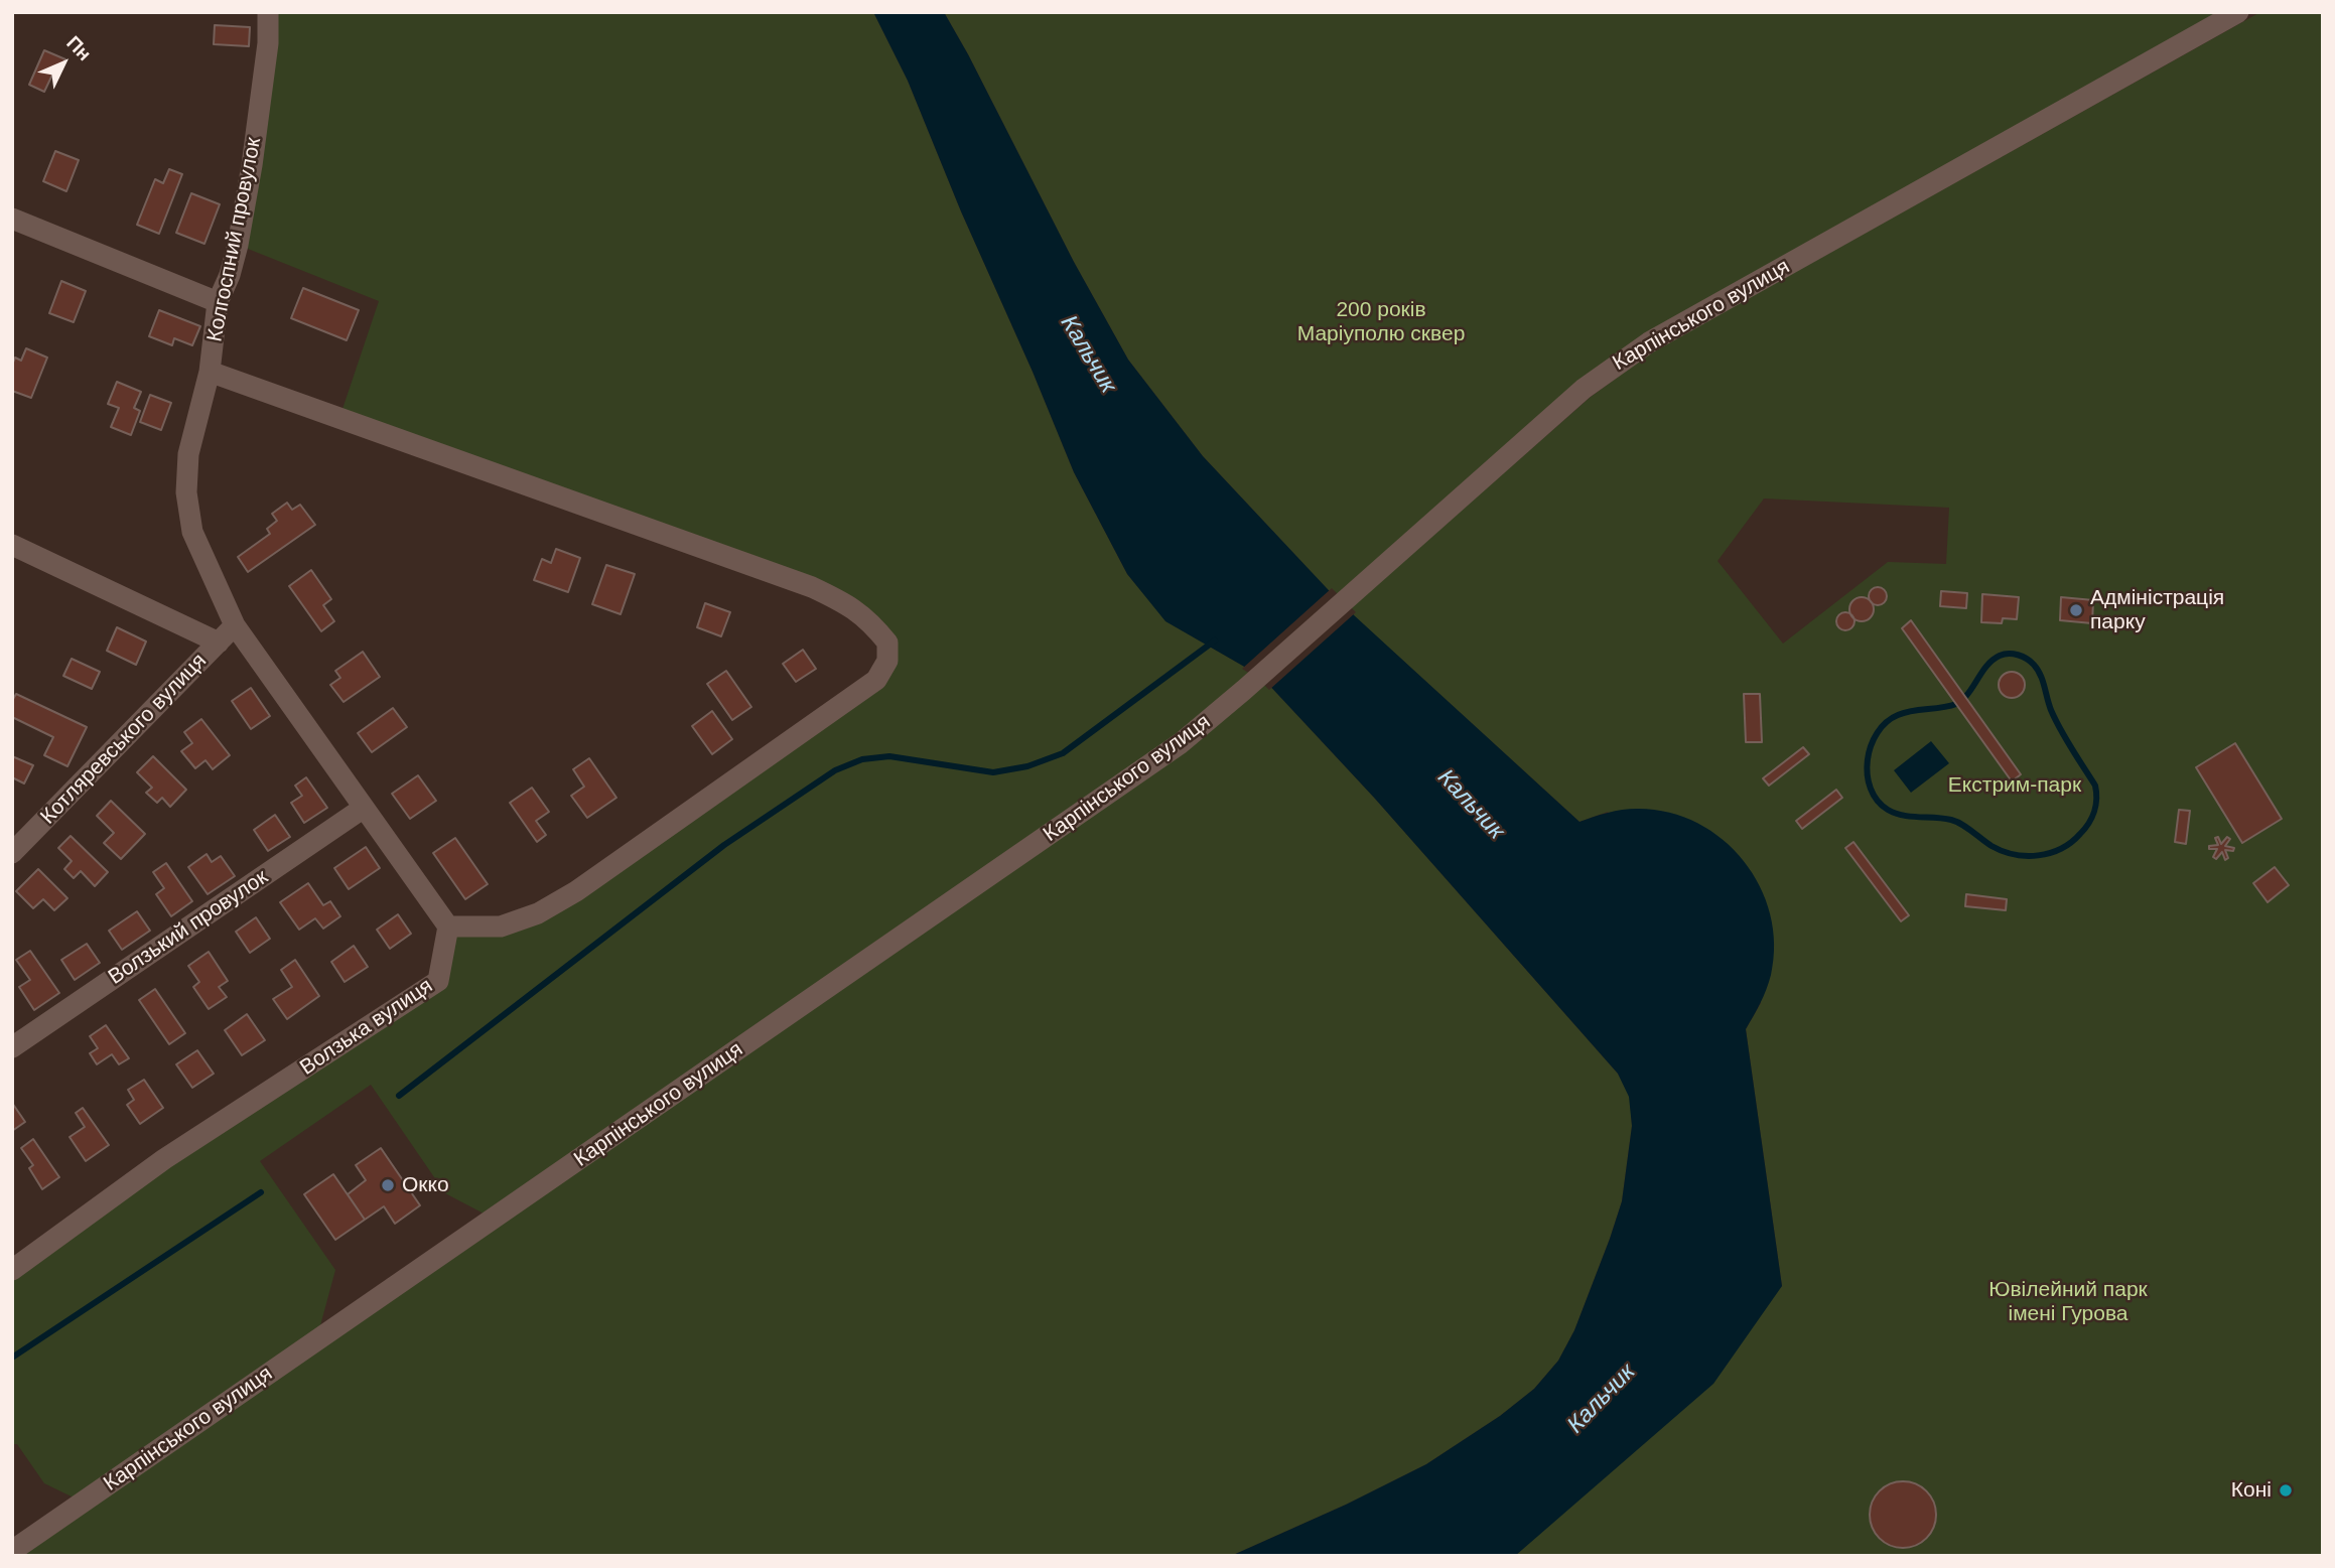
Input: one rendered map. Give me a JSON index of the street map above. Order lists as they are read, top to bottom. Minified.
{"streets":{"street":["Колгоспний провулок","Карпінського вулиця","Котляревського вулиця","Волзький провулок","Волзька вулиця"]},"crossings":[["Колгоспний провулок","Котляревського вулиця"],["Колгоспний провулок","Волзький провулок"],["Колгоспний провулок","Волзька вулиця"]],"water":["Кальчик"],"parks":["200 років Маріуполю сквер","Екстрим-парк","Ювілейний парк імені Гурова"],"places":["Адміністрація парку","Окко","Коні"],"north":"top right"}
